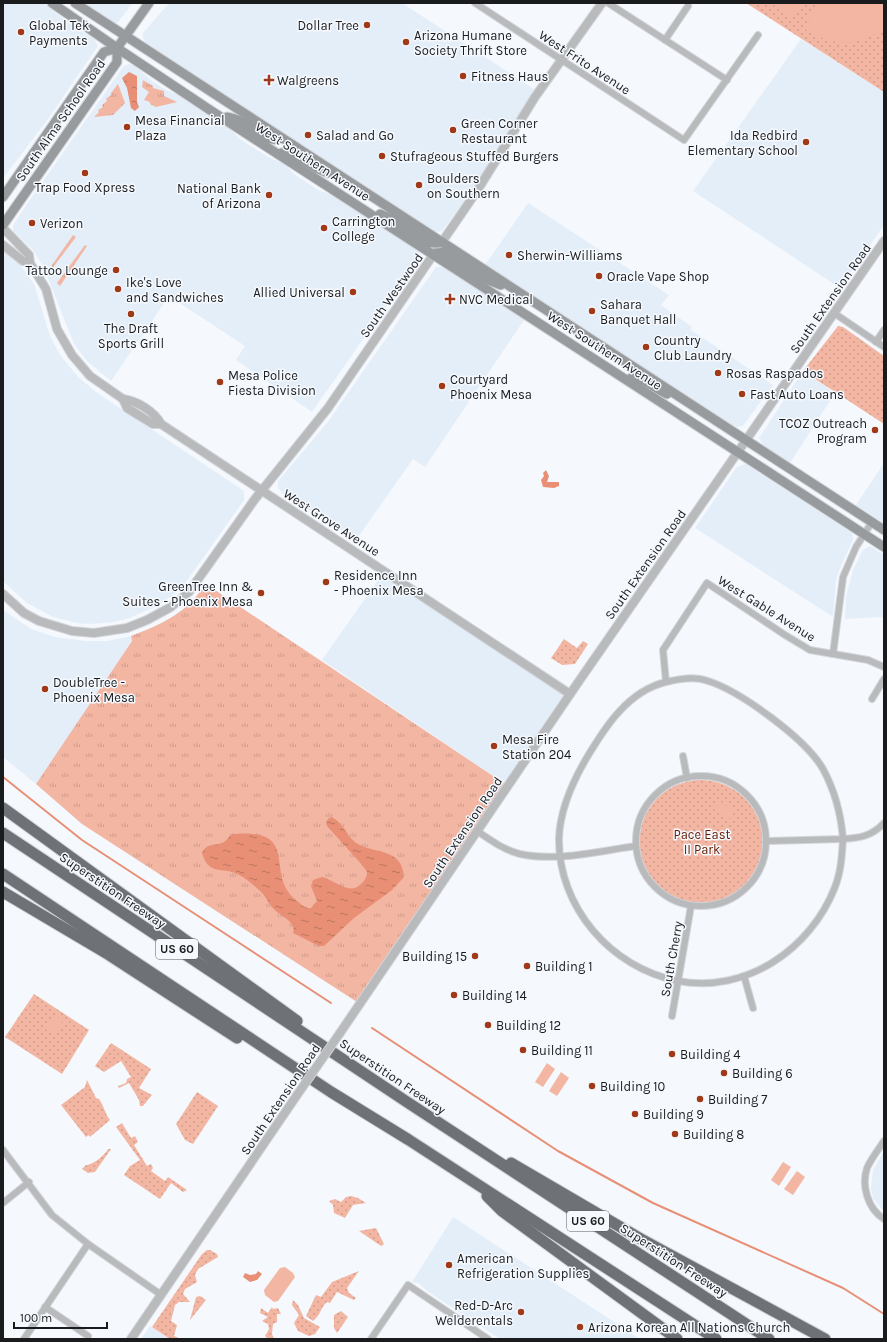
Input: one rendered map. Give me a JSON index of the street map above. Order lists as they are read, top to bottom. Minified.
{"streets":{"highway":["Superstition Freeway","US 60"],"main road":["South Alma School Road","West Southern Avenue"],"street":["West Frito Avenue","South Westwood","South Extension Road","West Grove Avenue","West Gable Avenue","South Cherry"]},"crossings":[["West Frito Avenue","South Westwood"],["South Alma School Road","West Southern Avenue"],["West Southern Avenue","South Westwood"],["West Southern Avenue","South Extension Road"],["South Westwood","West Grove Avenue"],["South Extension Road","West Grove Avenue"]],"parks":["Pace East II Park"],"places":{"other":["Dollar Tree","Global Tek Payments","Arizona Humane Society Thrift Store","Fitness Haus","Mesa Financial Plaza","Green Corner Restaurant","Salad and Go","Ida Redbird Elementary School","Stufrageous Stuffed Burgers","Trap Food Xpress","Boulders on Southern","National Bank of Arizona","Verizon","Carrington College","Sherwin-Williams","Tattoo Lounge","Oracle Vape Shop","Ike's Love and Sandwiches","Allied Universal","Sahara Banquet Hall","The Draft Sports Grill","Country Club Laundry","Rosas Raspados","Mesa Police Fiesta Division","Courtyard Phoenix Mesa","Fast Auto Loans","TCOZ Outreach Program","Residence Inn - Phoenix Mesa","GreenTree Inn & Suites - Phoenix Mesa","DoubleTree - Phoenix Mesa","Mesa Fire Station 204","Building 15","Building 1","Building 14","Building 12","Building 11","Building 4","Building 6","Building 10","Building 7","Building 9","Building 8","American Refrigeration Supplies","Red-D-Arc Welderentals","Arizona Korean All Nations Church"],"health":["Walgreens","NVC Medical"]},"scale_bar":"100 m"}
